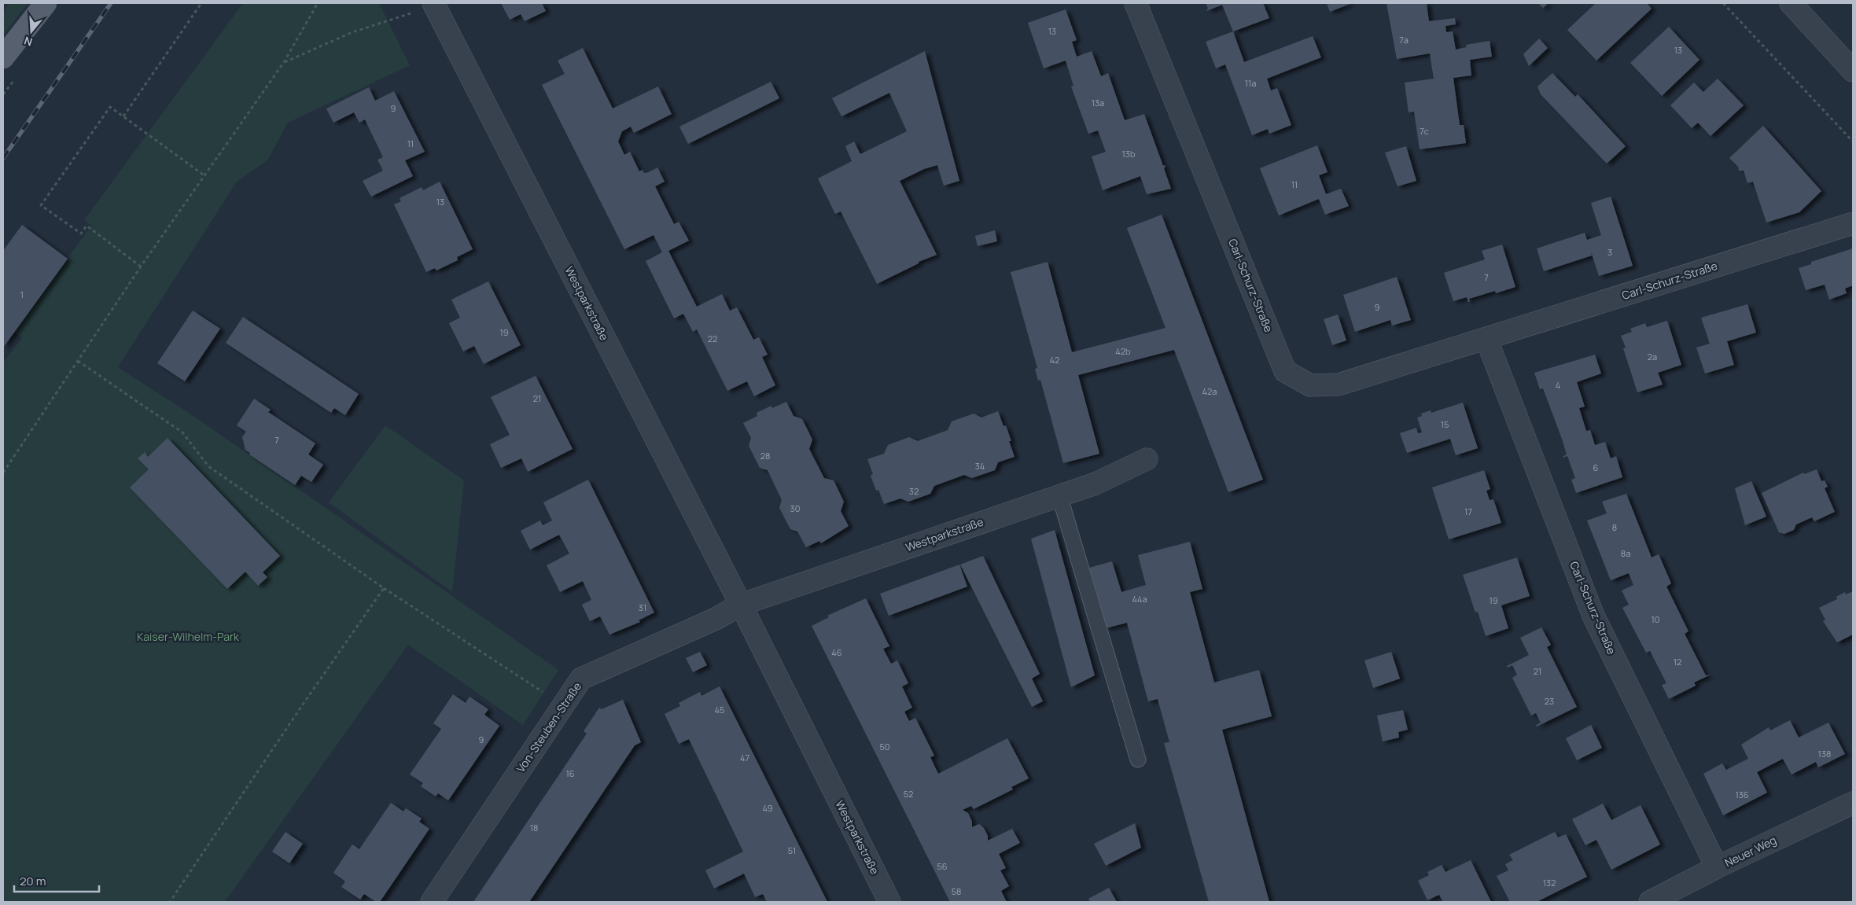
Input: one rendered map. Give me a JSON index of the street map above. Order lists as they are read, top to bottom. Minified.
{"streets":{"street":["Carl-Schurz-Straße","Westparkstraße","Von-Steuben-Straße","Neuer Weg"]},"crossings":[["Carl-Schurz-Straße","Neuer Weg"],["Westparkstraße","Von-Steuben-Straße"]],"parks":["Kaiser-Wilhelm-Park"],"house_numbers":["13","7a","13","11a","13a","9","7c","11","13b","11","13","3","7","1","9","19","22","42b","2a","42","4","42a","21","15","7","28","34","6","32","30","17","8","8a","44a","19","31","10","46","12","21","23","45","9","50","138","47","16","52","136","49","18","51","56","132","58"],"scale_bar":"20 m","north":"bottom"}
